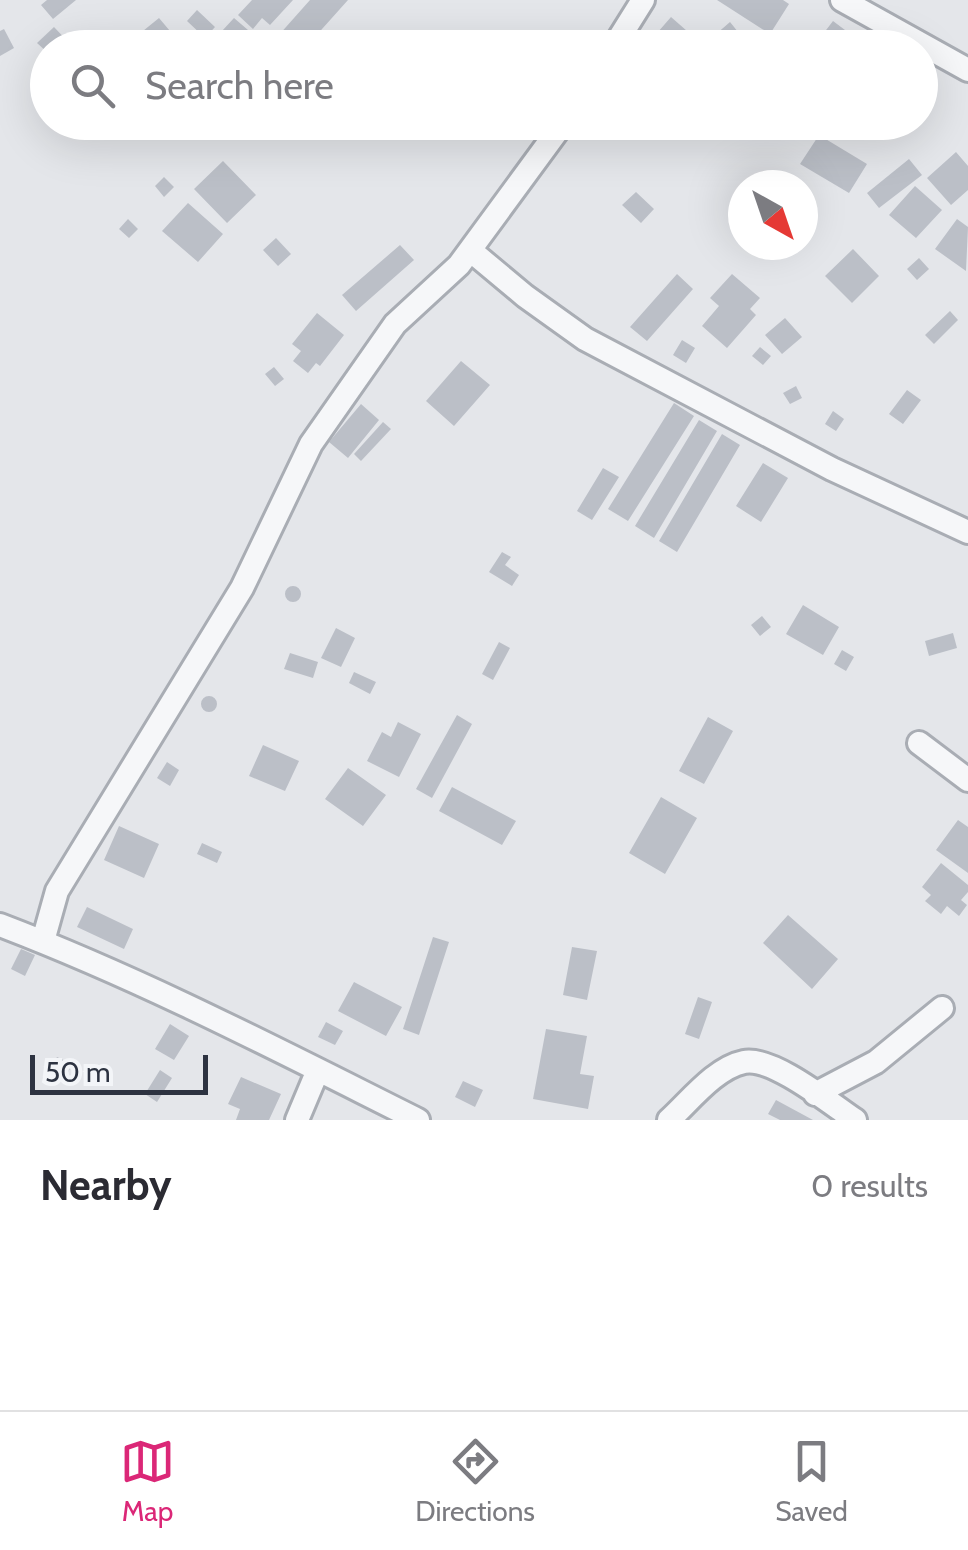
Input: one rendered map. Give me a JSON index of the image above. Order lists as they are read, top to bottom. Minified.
{"scale_bar":"50 m","north":"bottom right","page":{"search":"Search here","scale":"50 m","heading":["Nearby","0 results"],"nav":["Map","Directions","Saved"]}}
